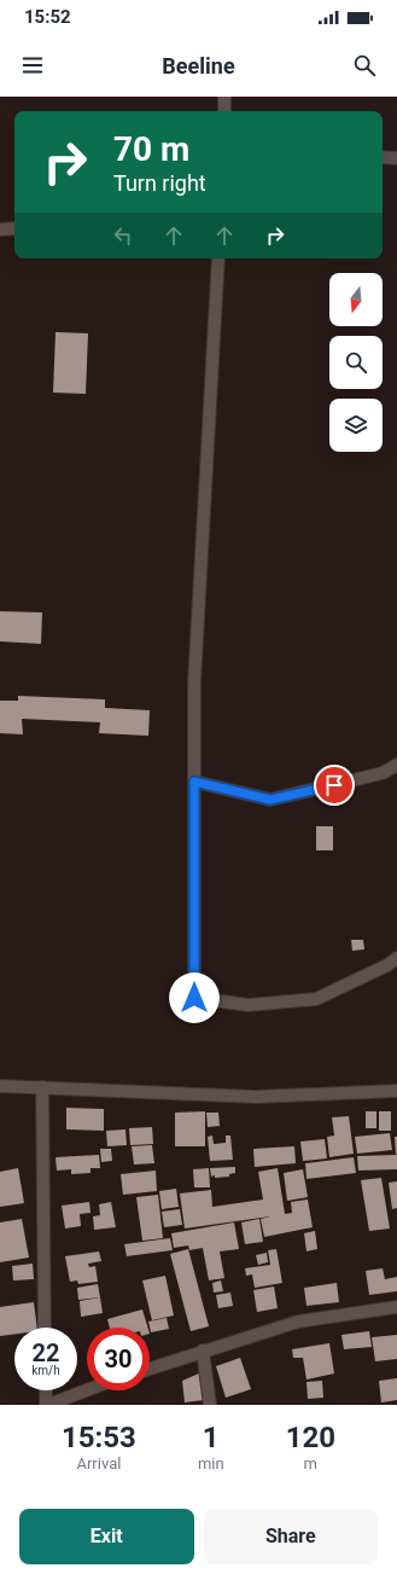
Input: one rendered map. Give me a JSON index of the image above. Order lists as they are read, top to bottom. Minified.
{"north":"bottom","page":{"status":"15:52","header":"Beeline","turn":["70 m","Turn right"],"speed":"22 km/h","limit":"30","eta":["15:53","Arrival","1","min","120","m"],"buttons":["Exit","Share"]}}
